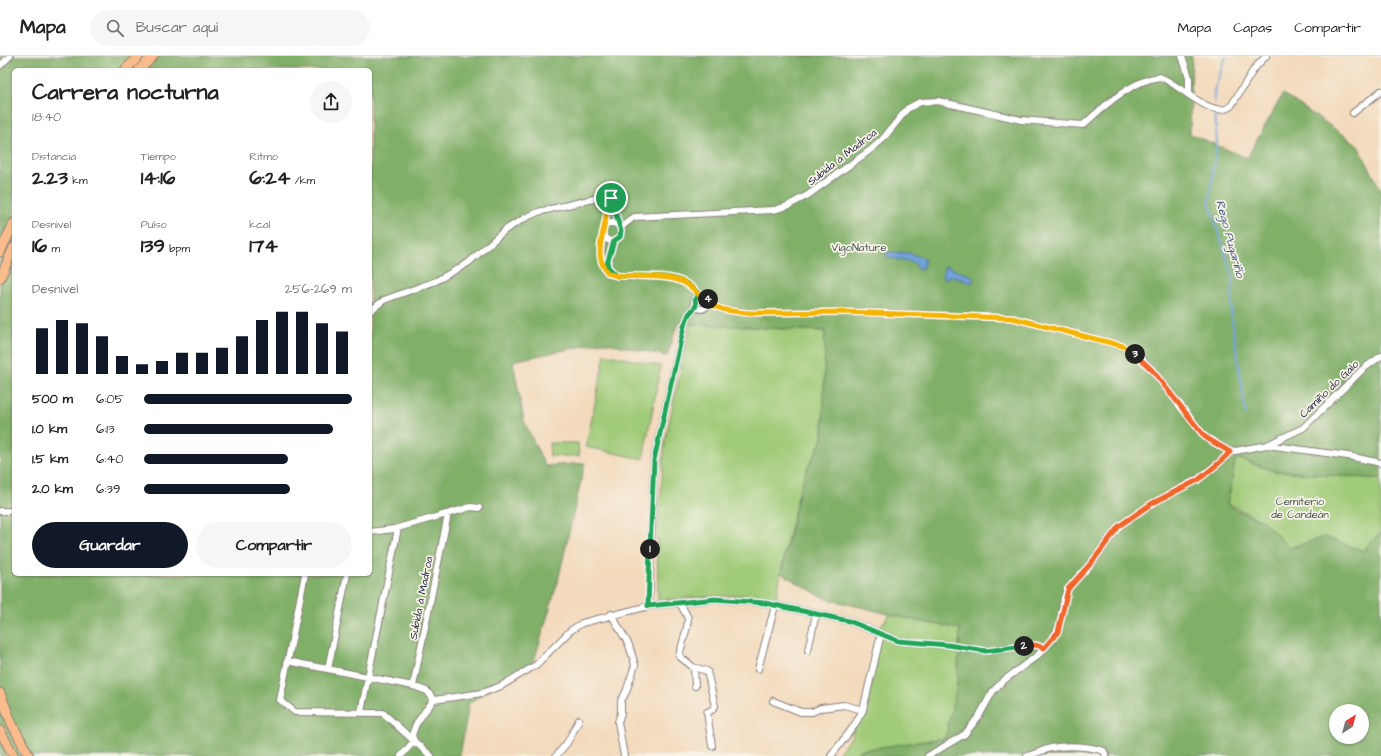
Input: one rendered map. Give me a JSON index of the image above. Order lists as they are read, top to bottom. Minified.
{"streets":{"street":["Subida á Madroa","Camiño do Galo"]},"water":["Rego Pugariño"],"parks":["VigoNature","Cemiterio de Candeán"],"north":"top right","page":{"header":"Mapa","search":"Buscar aquí","nav":["Mapa","Capas","Compartir"],"heading":["Carrera nocturna","18:40"],"stats":[["Distancia","2.23 km"],["Tiempo","14:16"],["Ritmo","6:24 /km"],["Desnivel","16 m"],["Pulso","139 bpm"],["kcal","174"]],"chart":["Desnivel","256–269 m"],"pins":["4","3","1","2"],"list":[{"name":"500 m","note":"6:05"},{"name":"1.0 km","note":"6:13"},{"name":"1.5 km","note":"6:40"},{"name":"2.0 km","note":"6:39"}],"buttons":["Guardar","Compartir"]}}
